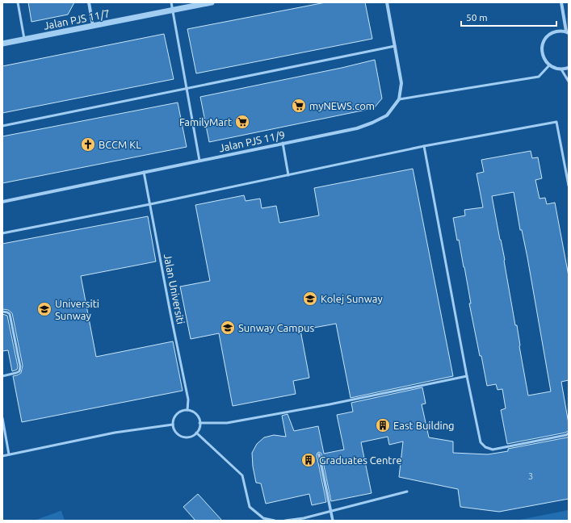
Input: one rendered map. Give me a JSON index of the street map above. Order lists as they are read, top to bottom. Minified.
{"streets":{"street":["Jalan PJS 11/7","Jalan PJS 11/9"],"lane":["Jalan Universiti"]},"crossings":[["Jalan PJS 11/9","Jalan Universiti"]],"places":{"supermarket":["myNEWS.com","FamilyMart"],"church":["BCCM KL"],"school or university":["Kolej Sunway","Universiti Sunway","Sunway Campus"],"building":["East Building","Graduates Centre"]},"house_numbers":["3"],"scale_bar":"50 m"}
